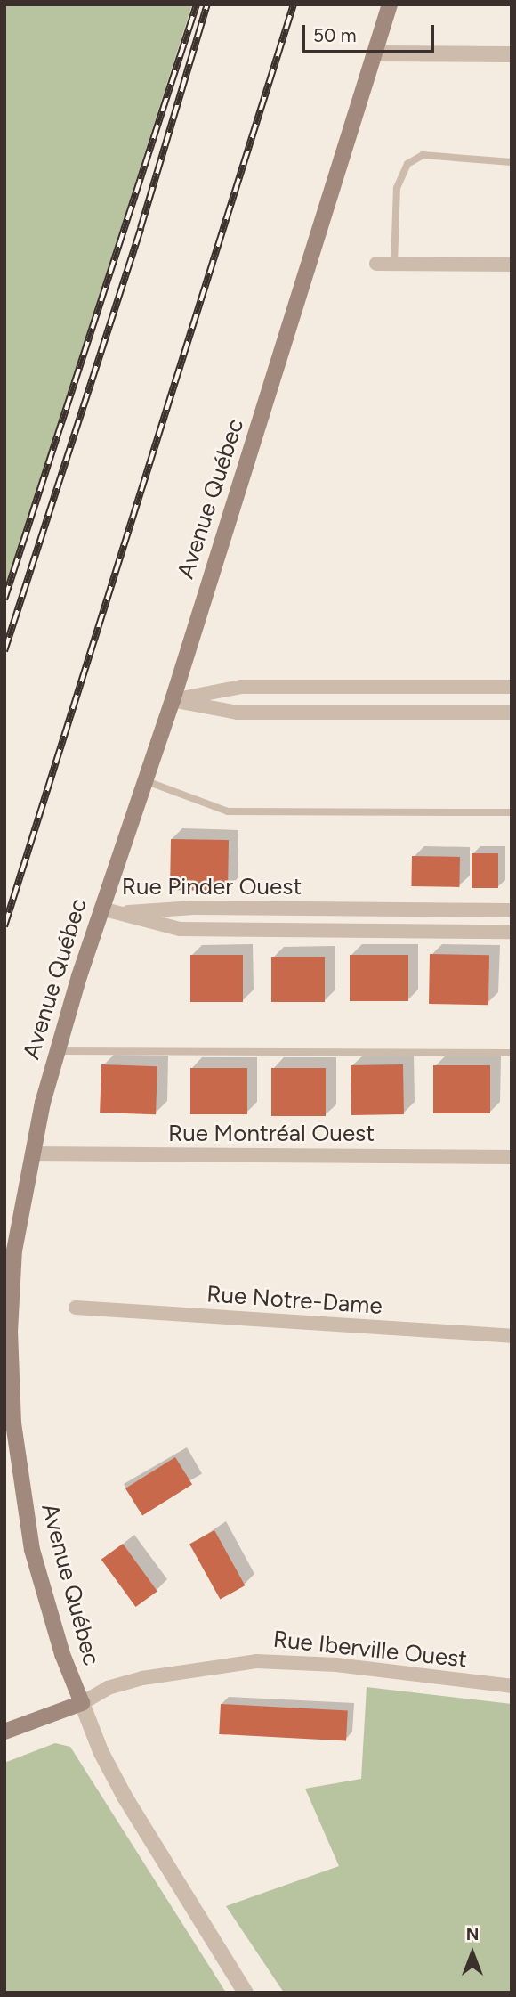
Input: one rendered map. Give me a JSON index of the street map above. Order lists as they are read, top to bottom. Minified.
{"streets":{"main road":["Avenue Québec"],"street":["Rue Pinder Ouest","Rue Montréal Ouest","Rue Notre-Dame","Rue Iberville Ouest"]},"crossings":[["Avenue Québec","Rue Pinder Ouest"],["Avenue Québec","Rue Montréal Ouest"],["Avenue Québec","Rue Iberville Ouest"]],"scale_bar":"50 m","north":"top"}
